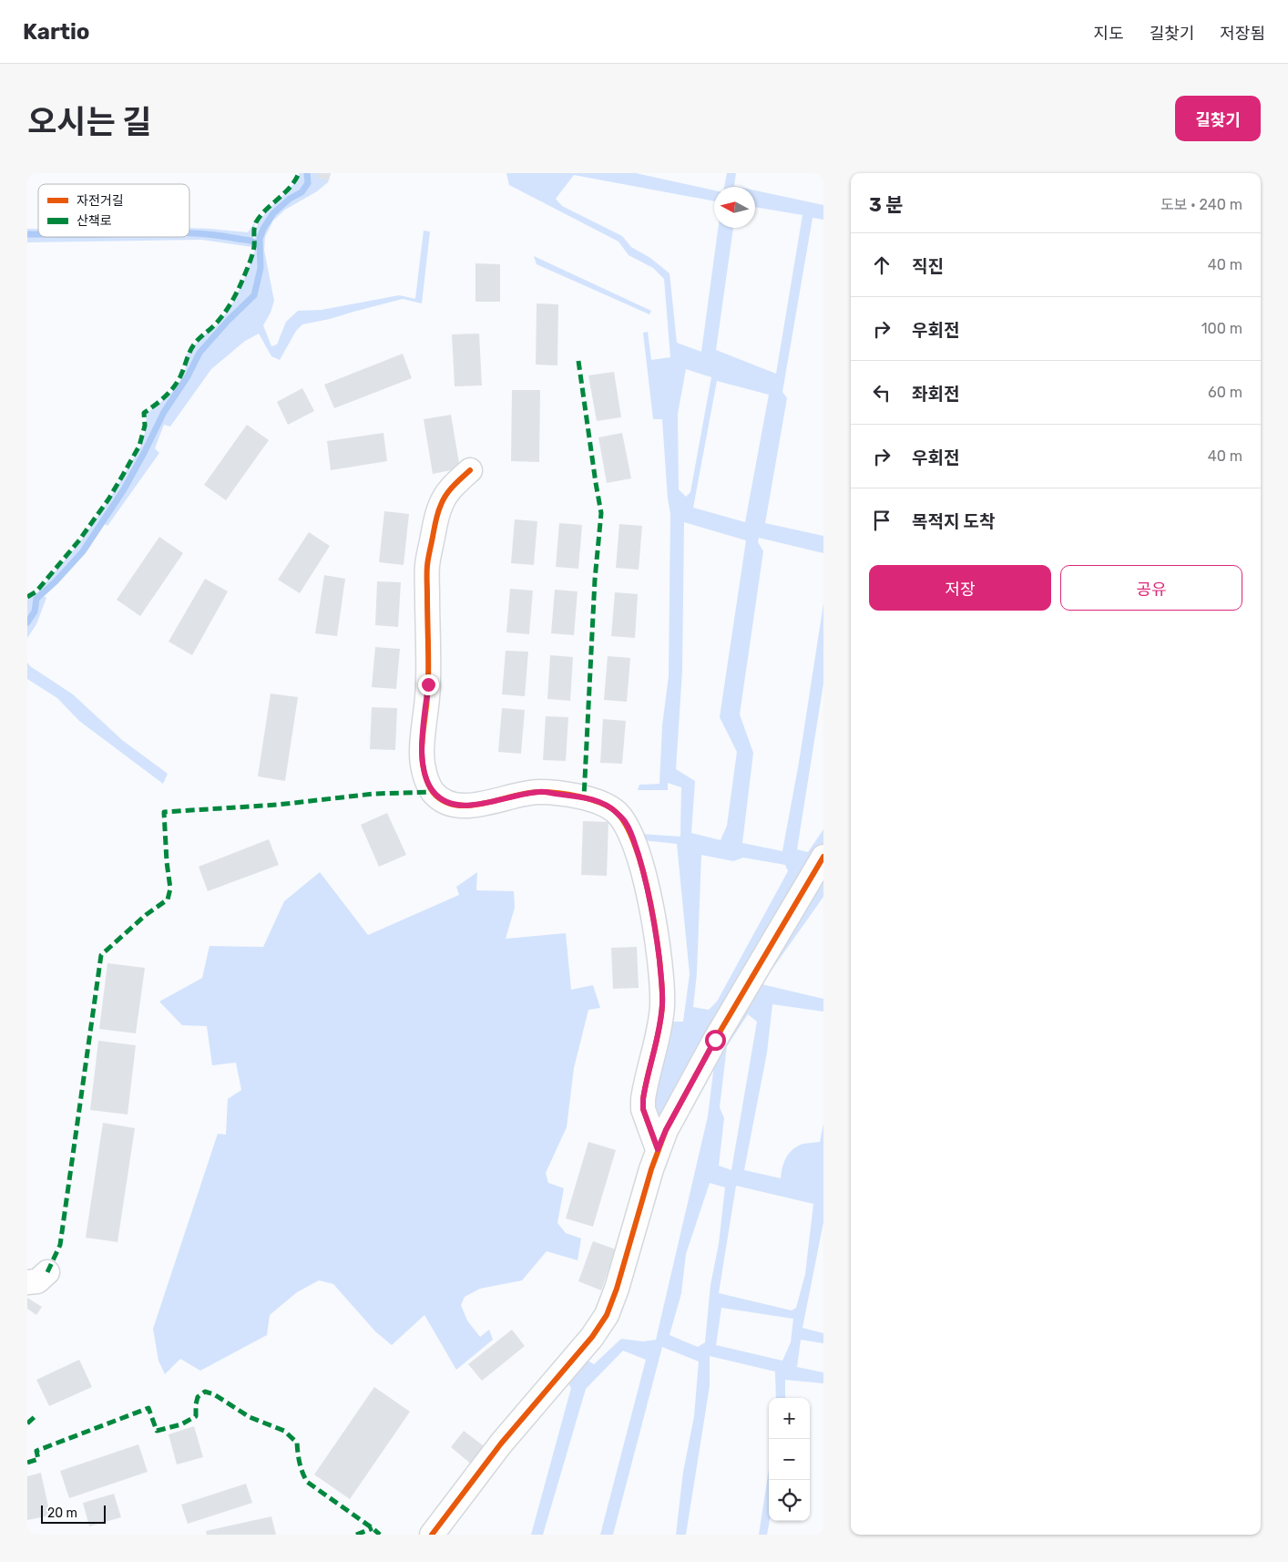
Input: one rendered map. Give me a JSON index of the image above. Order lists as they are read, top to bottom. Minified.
{"legend":["자전거길","산책로"],"scale_bar":"20 m","north":"left","page":{"header":"Kartio","nav":["지도","길찾기","저장됨"],"title":"오시는 길","buttons":["길찾기",["저장","공유"]],"heading":["3 분","도보 · 240 m"],"list":[["직진","40 m"],["우회전","100 m"],["좌회전","60 m"],["우회전","40 m"],"목적지 도착"],"map_buttons":["+","−"],"scale":"20 m"}}
